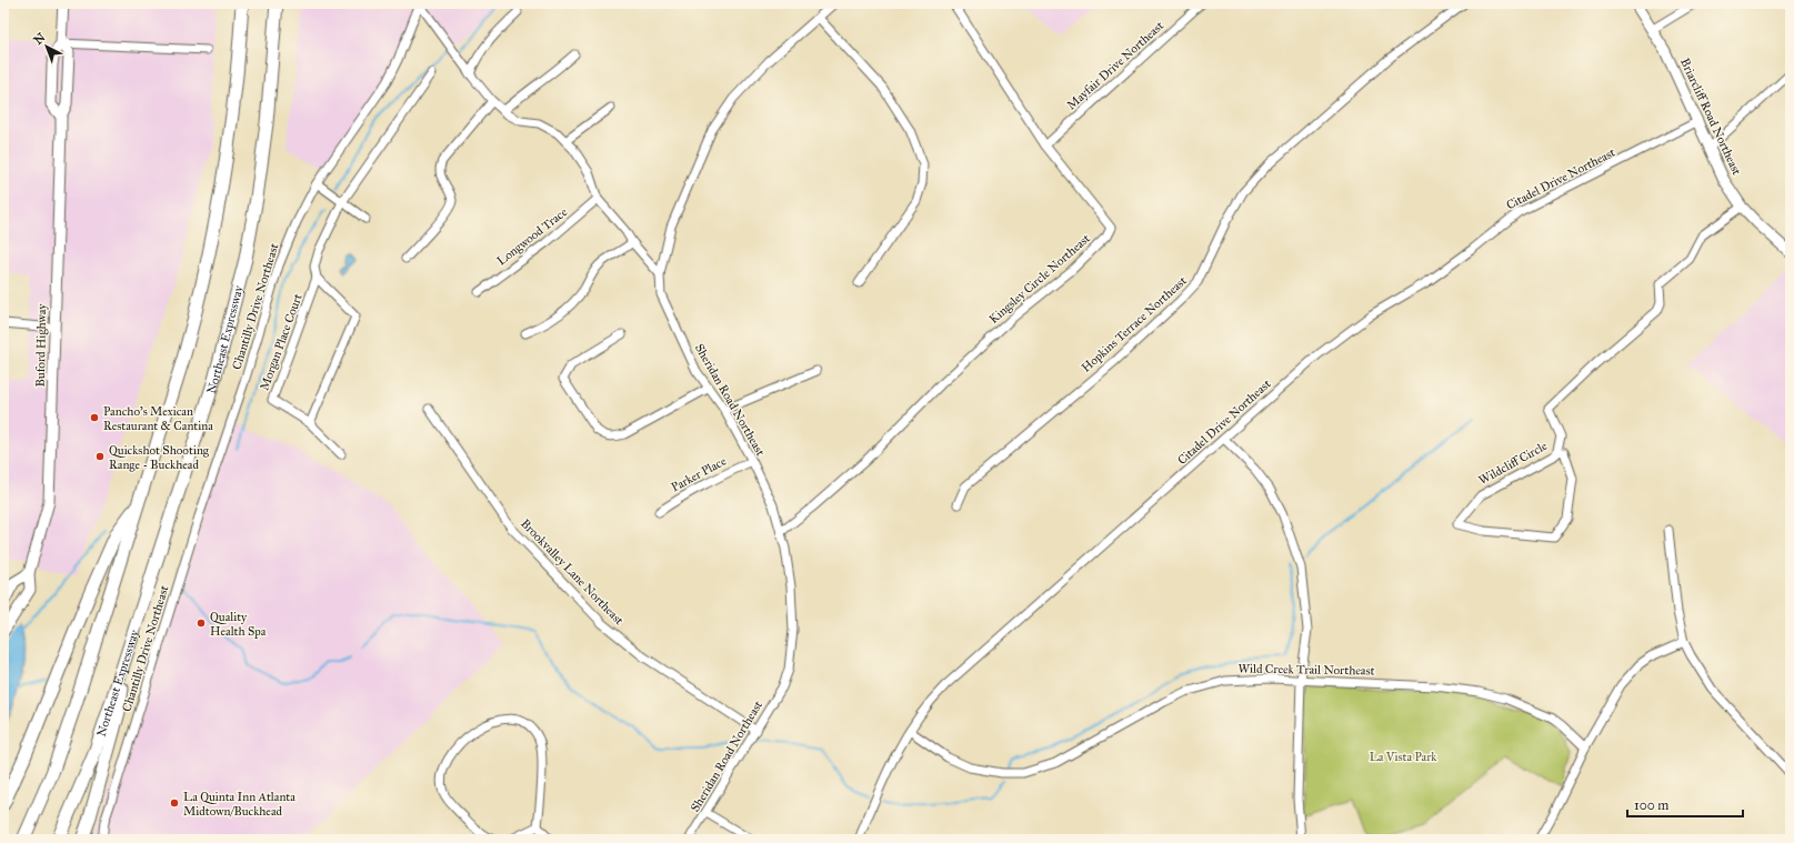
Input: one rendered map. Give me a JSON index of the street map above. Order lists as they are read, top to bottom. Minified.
{"streets":{"highway":["Northeast Expressway"],"main road":["Briarcliff Road Northeast","Buford Highway"],"street":["Mayfair Drive Northeast","Citadel Drive Northeast","Longwood Trace","Kingsley Circle Northeast","Chantilly Drive Northeast","Hopkins Terrace Northeast","Morgan Place Court","Sheridan Road Northeast","Wildcliff Circle","Parker Place","Brookvalley Lane Northeast","Wild Creek Trail Northeast"]},"crossings":[["Mayfair Drive Northeast","Kingsley Circle Northeast"],["Briarcliff Road Northeast","Citadel Drive Northeast"],["Citadel Drive Northeast","Wild Creek Trail Northeast"],["Longwood Trace","Chantilly Drive Northeast"],["Kingsley Circle Northeast","Sheridan Road Northeast"],["Chantilly Drive Northeast","Sheridan Road Northeast"],["Sheridan Road Northeast","Parker Place"],["Sheridan Road Northeast","Brookvalley Lane Northeast"]],"parks":["La Vista Park"],"places":["Pancho's Mexican Restaurant & Cantina","Quickshot Shooting Range - Buckhead","Quality Health Spa","La Quinta Inn Atlanta Midtown/Buckhead"],"scale_bar":"100 m","north":"top left"}
